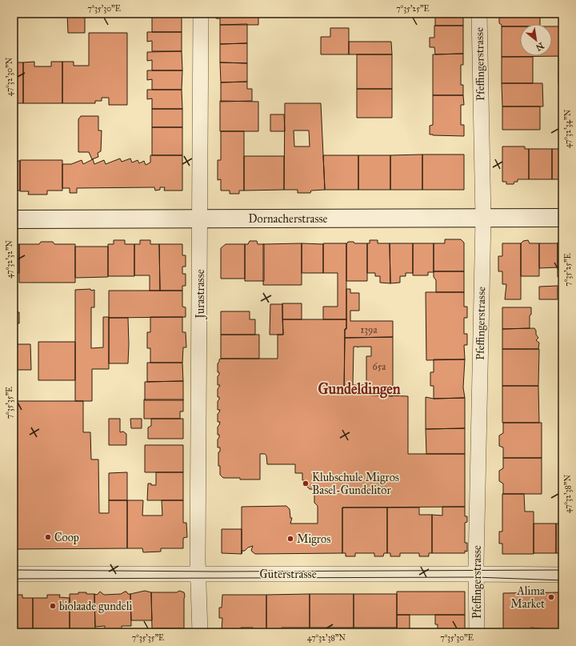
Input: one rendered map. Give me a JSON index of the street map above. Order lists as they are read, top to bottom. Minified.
{"streets":{"main road":["Dornacherstrasse"],"street":["Pfeffingerstrasse","Jurastrasse","Güterstrasse"]},"crossings":[["Pfeffingerstrasse","Dornacherstrasse"],["Pfeffingerstrasse","Güterstrasse"],["Dornacherstrasse","Jurastrasse"],["Jurastrasse","Güterstrasse"]],"districts":["Gundeldingen"],"places":["Klubschule Migros Basel-Gundelitor","Coop","Migros","Alima Market","biolaade gundeli"],"house_numbers":["139a","65a"],"north":"bottom right","coordinates":["7°35'30\"E","7°35'25\"E","47°32'30\"N","47°32'34\"N","47°32'32\"N","7°35'35\"E","47°32'38\"N"]}
